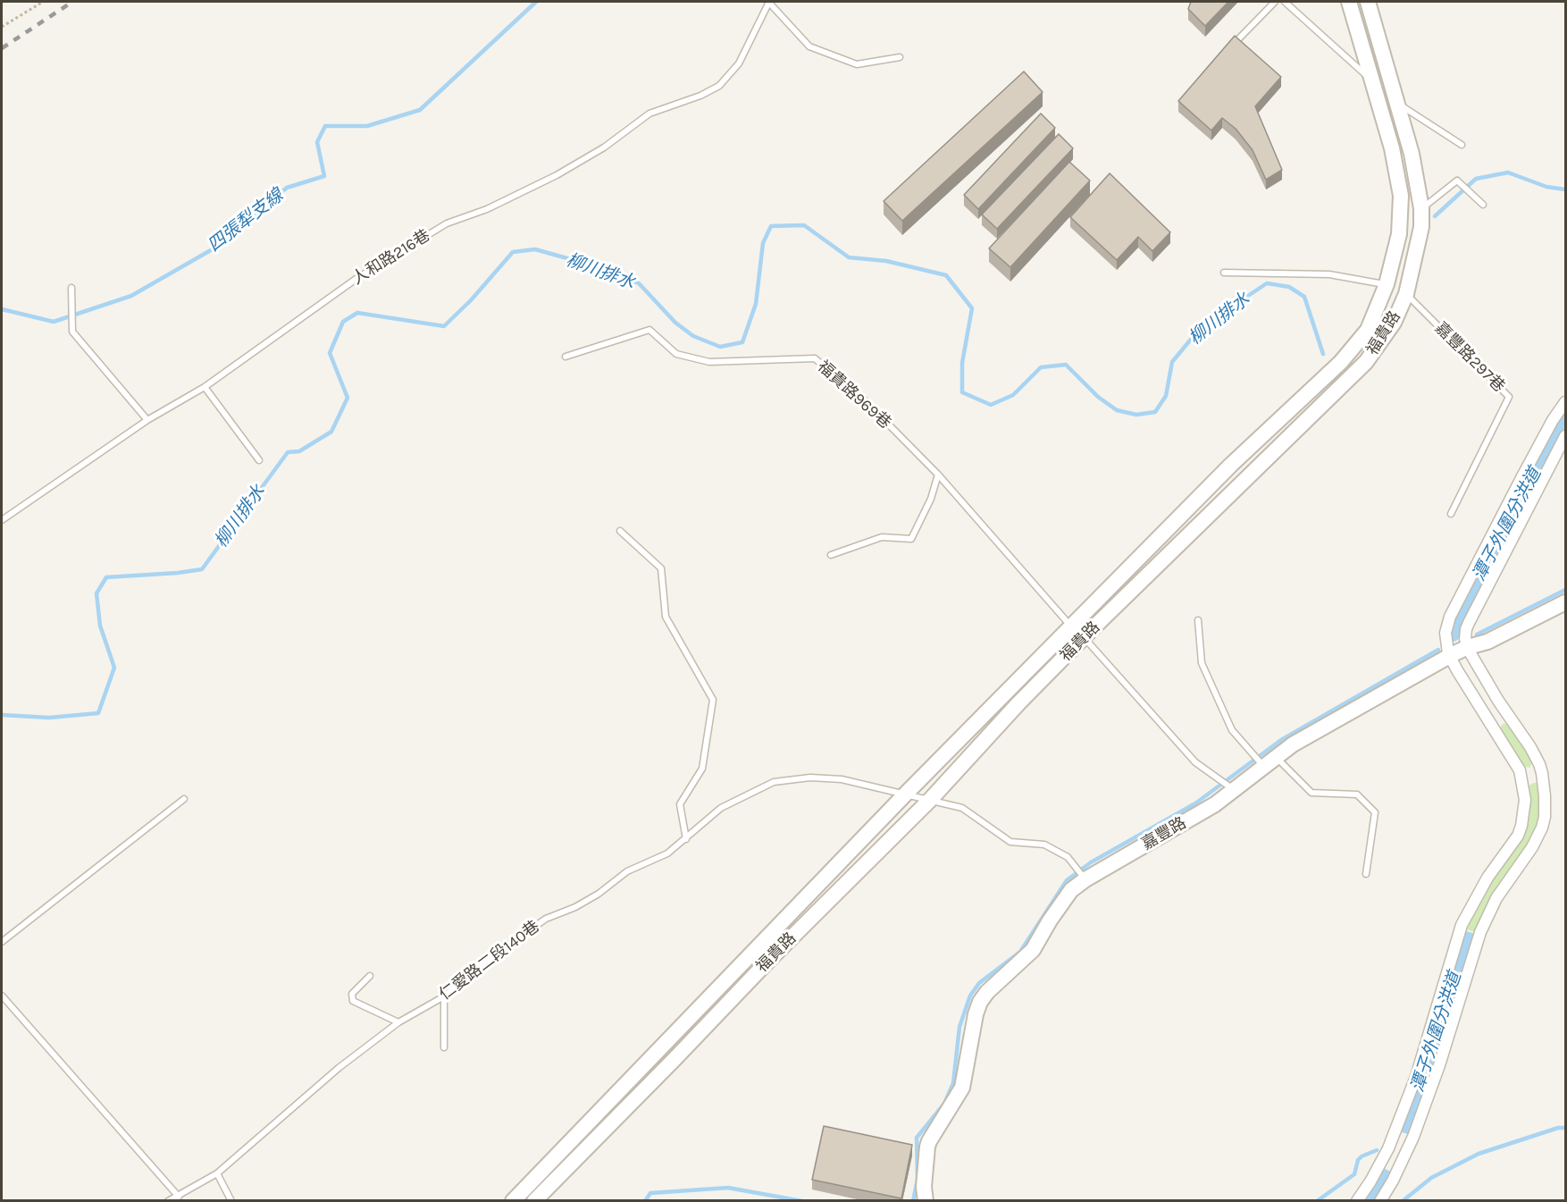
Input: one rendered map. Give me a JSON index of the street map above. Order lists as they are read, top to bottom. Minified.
{"streets":{"street":["福貴路","嘉豐路"],"lane":["人和路216巷","嘉豐路297巷","福貴路969巷","仁愛路二段140巷"]},"crossings":[["福貴路","嘉豐路297巷"],["福貴路","福貴路969巷"],["福貴路","仁愛路二段140巷"],["福貴路969巷","嘉豐路"],["嘉豐路","仁愛路二段140巷"]],"water":["四張犁支線","柳川排水","潭子外圍分洪道"]}
